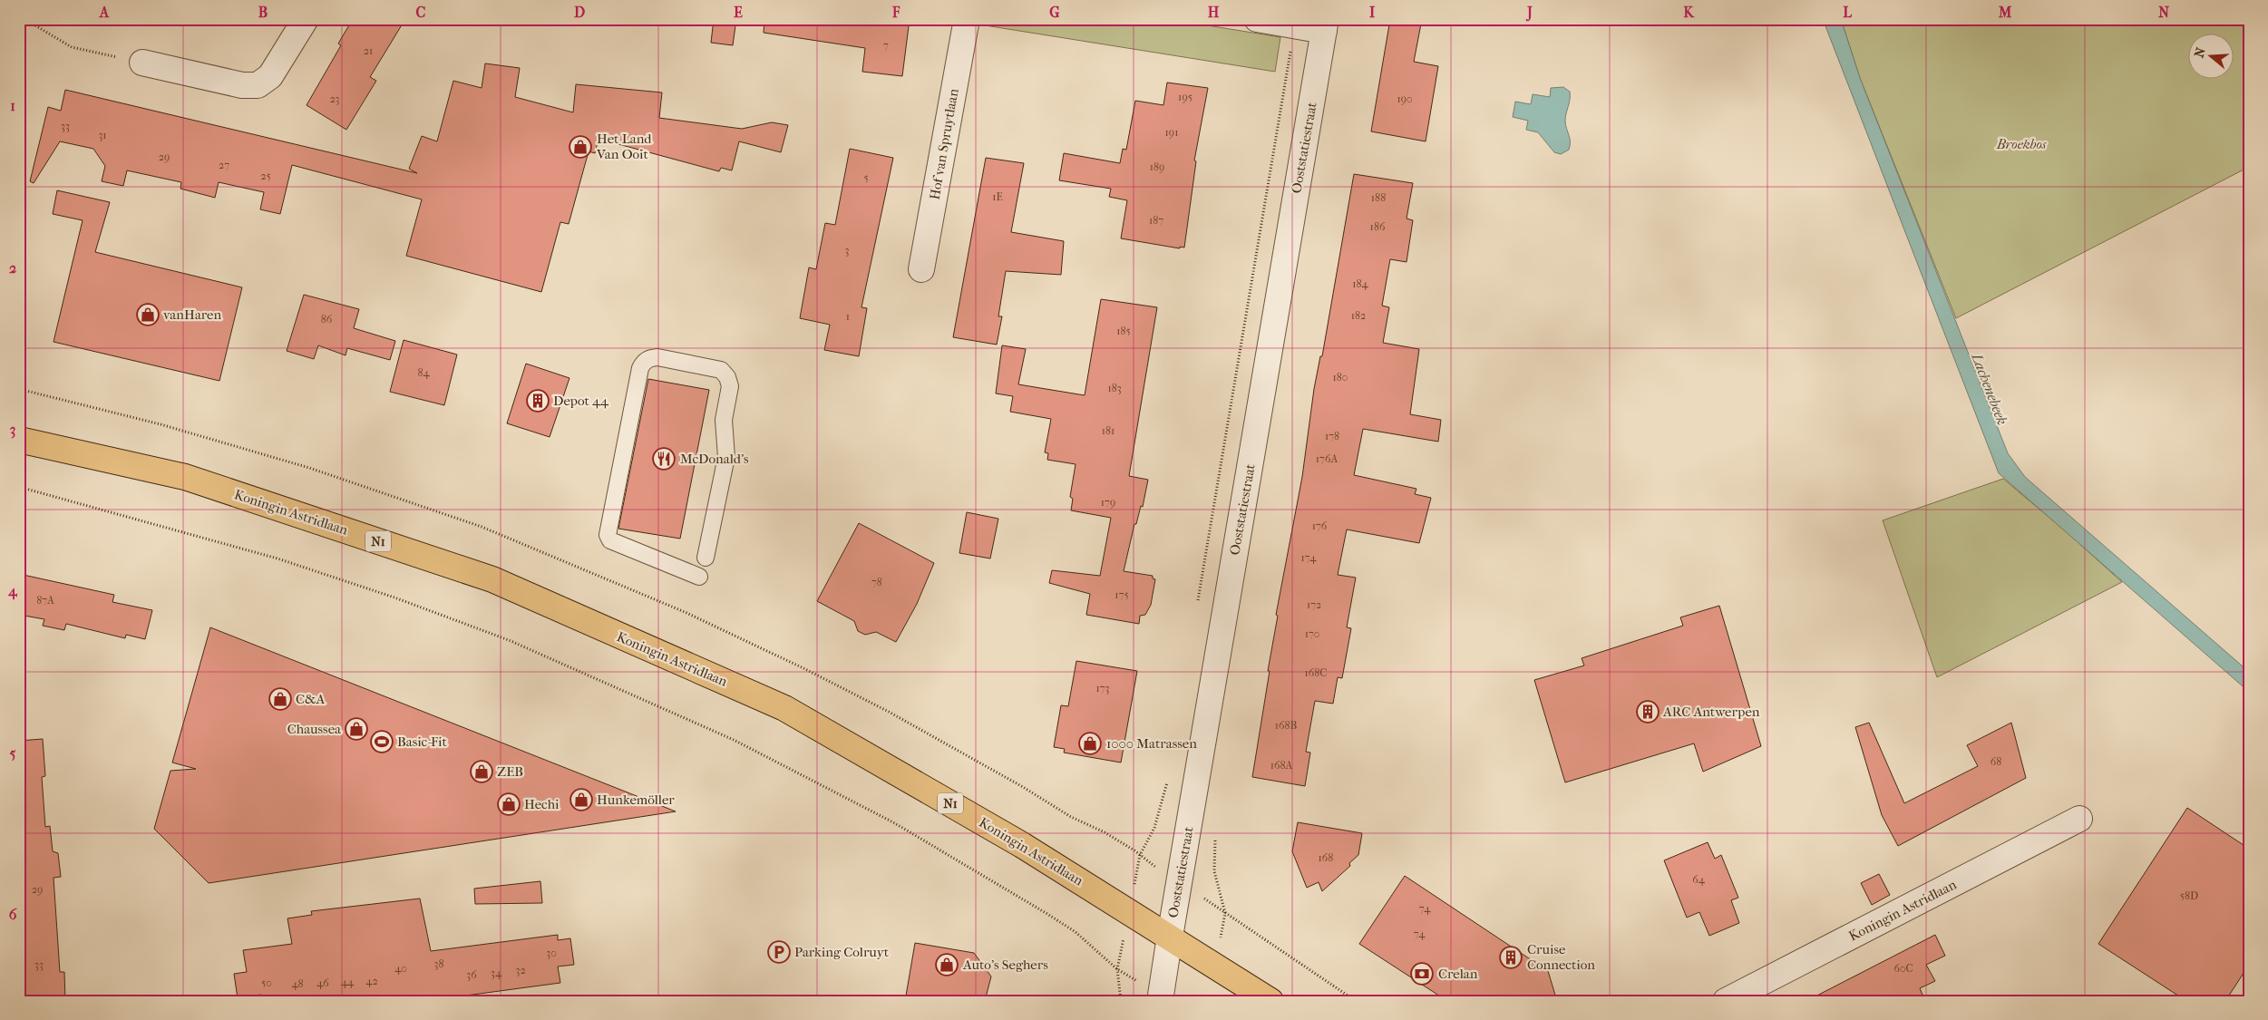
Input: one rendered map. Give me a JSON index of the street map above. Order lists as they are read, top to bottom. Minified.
{"streets":{"main road":["Koningin Astridlaan","N1"],"street":["Hof van Spruytlaan","Ooststatiestraat"]},"crossings":[["Ooststatiestraat","Koningin Astridlaan"]],"water":["Lachenebeek"],"parks":["Broekbos"],"places":{"shop":["Het Land Van Ooit","vanHaren","C&A","Chaussea","1000 Matrassen","ZEB","Hunkemöller","Hechi","Auto's Seghers"],"building":["Depot 44","ARC Antwerpen","Cruise Connection"],"restaurant":["McDonald's"],"sports":["Basic-Fit"],"parking":["Parking Colruyt"],"bank":["Crelan"]},"house_numbers":["7","21","195","23","190","33","191","31","29","27","189","25","5","1E","188","187","186","3","184","182","1","86","185","84","180","183","181","178","176A","179","176","174","78","175","87A","172","170","168C","173","168B","68","168A","168","64","29","58D","74","74","30","38","33","40","60C","32","34","36","42","44","50","46","48"],"north":"left","grid":{"columns":["A","B","C","D","E","F","G","H","I","J","K","L","M","N"],"rows":["1","2","3","4","5","6"]}}
